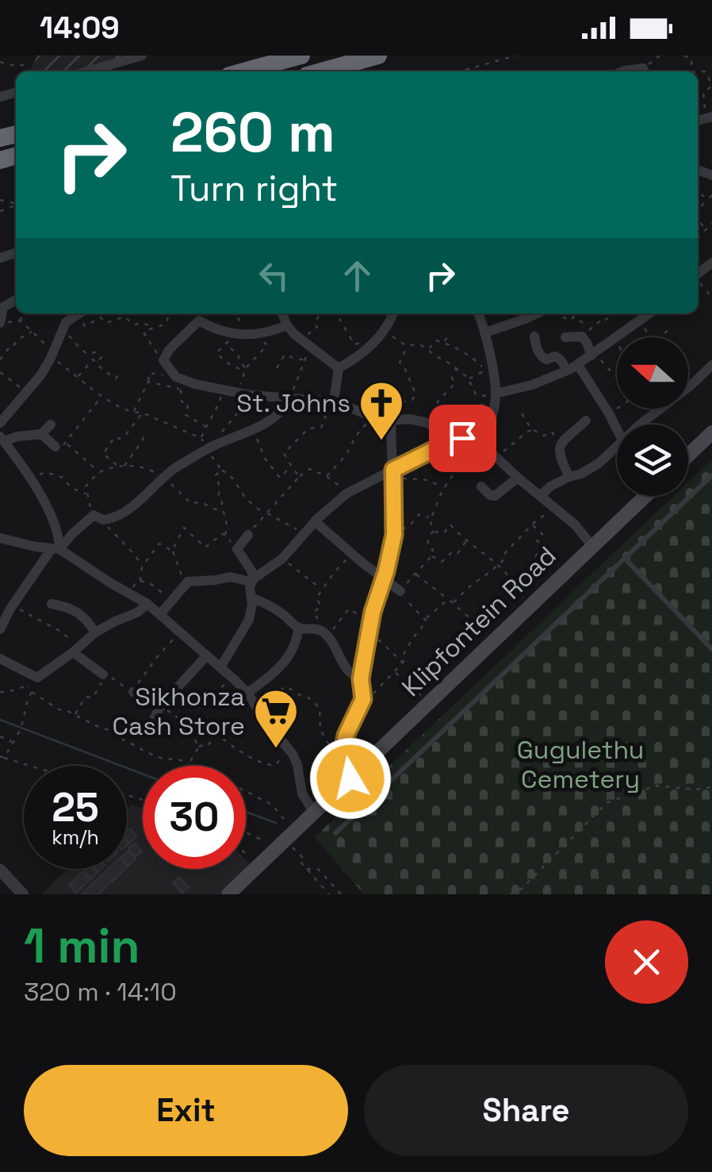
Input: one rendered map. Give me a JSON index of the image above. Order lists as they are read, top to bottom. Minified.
{"streets":{"main road":["Klipfontein Road"]},"parks":["Gugulethu Cemetery"],"places":{"church":["St. Johns"],"supermarket":["Sikhonza Cash Store"]},"north":"left","page":{"status":"14:09","turn":["260 m","Turn right"],"speed":"25 km/h","limit":"30","heading":["1 min","320 m · 14:10"],"buttons":["Exit","Share"]}}
